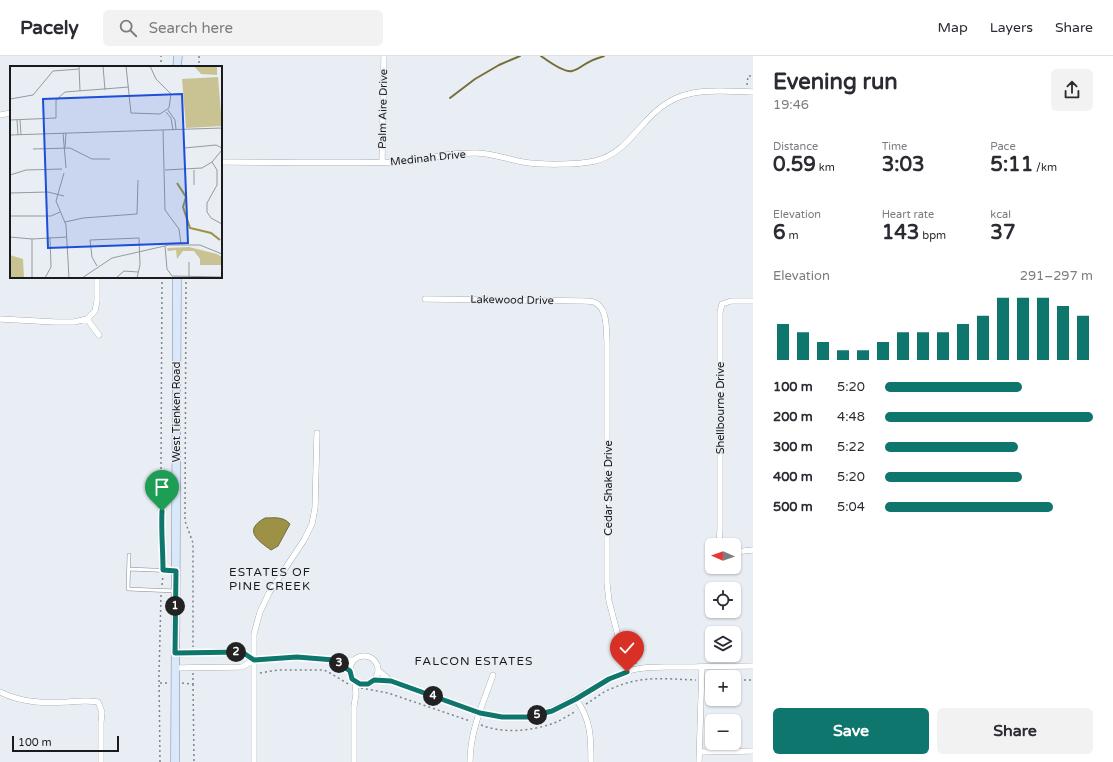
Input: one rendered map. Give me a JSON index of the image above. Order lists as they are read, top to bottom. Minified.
{"streets":{"street":["Palm Aire Drive","Medinah Drive","Lakewood Drive","Shellbourne Drive","West Tienken Road","Cedar Shake Drive"]},"crossings":[["Palm Aire Drive","Medinah Drive"],["Lakewood Drive","Cedar Shake Drive"]],"districts":["ESTATES OF PINE CREEK","FALCON ESTATES"],"scale_bar":"100 m","north":"left","page":{"header":"Pacely","search":"Search here","nav":["Map","Layers","Share"],"heading":["Evening run","19:46"],"stats":[["Distance","0.59 km"],["Time","3:03"],["Pace","5:11 /km"],["Elevation","6 m"],["Heart rate","143 bpm"],["kcal","37"]],"chart":["Elevation","291–297 m"],"list":[{"name":"100 m","note":"5:20"},{"name":"200 m","note":"4:48"},{"name":"300 m","note":"5:22"},{"name":"400 m","note":"5:20"},{"name":"500 m","note":"5:04"}],"map_buttons":["+","−"],"pins":["1","2","3","4","5"],"buttons":["Save","Share"],"scale":"100 m"}}
